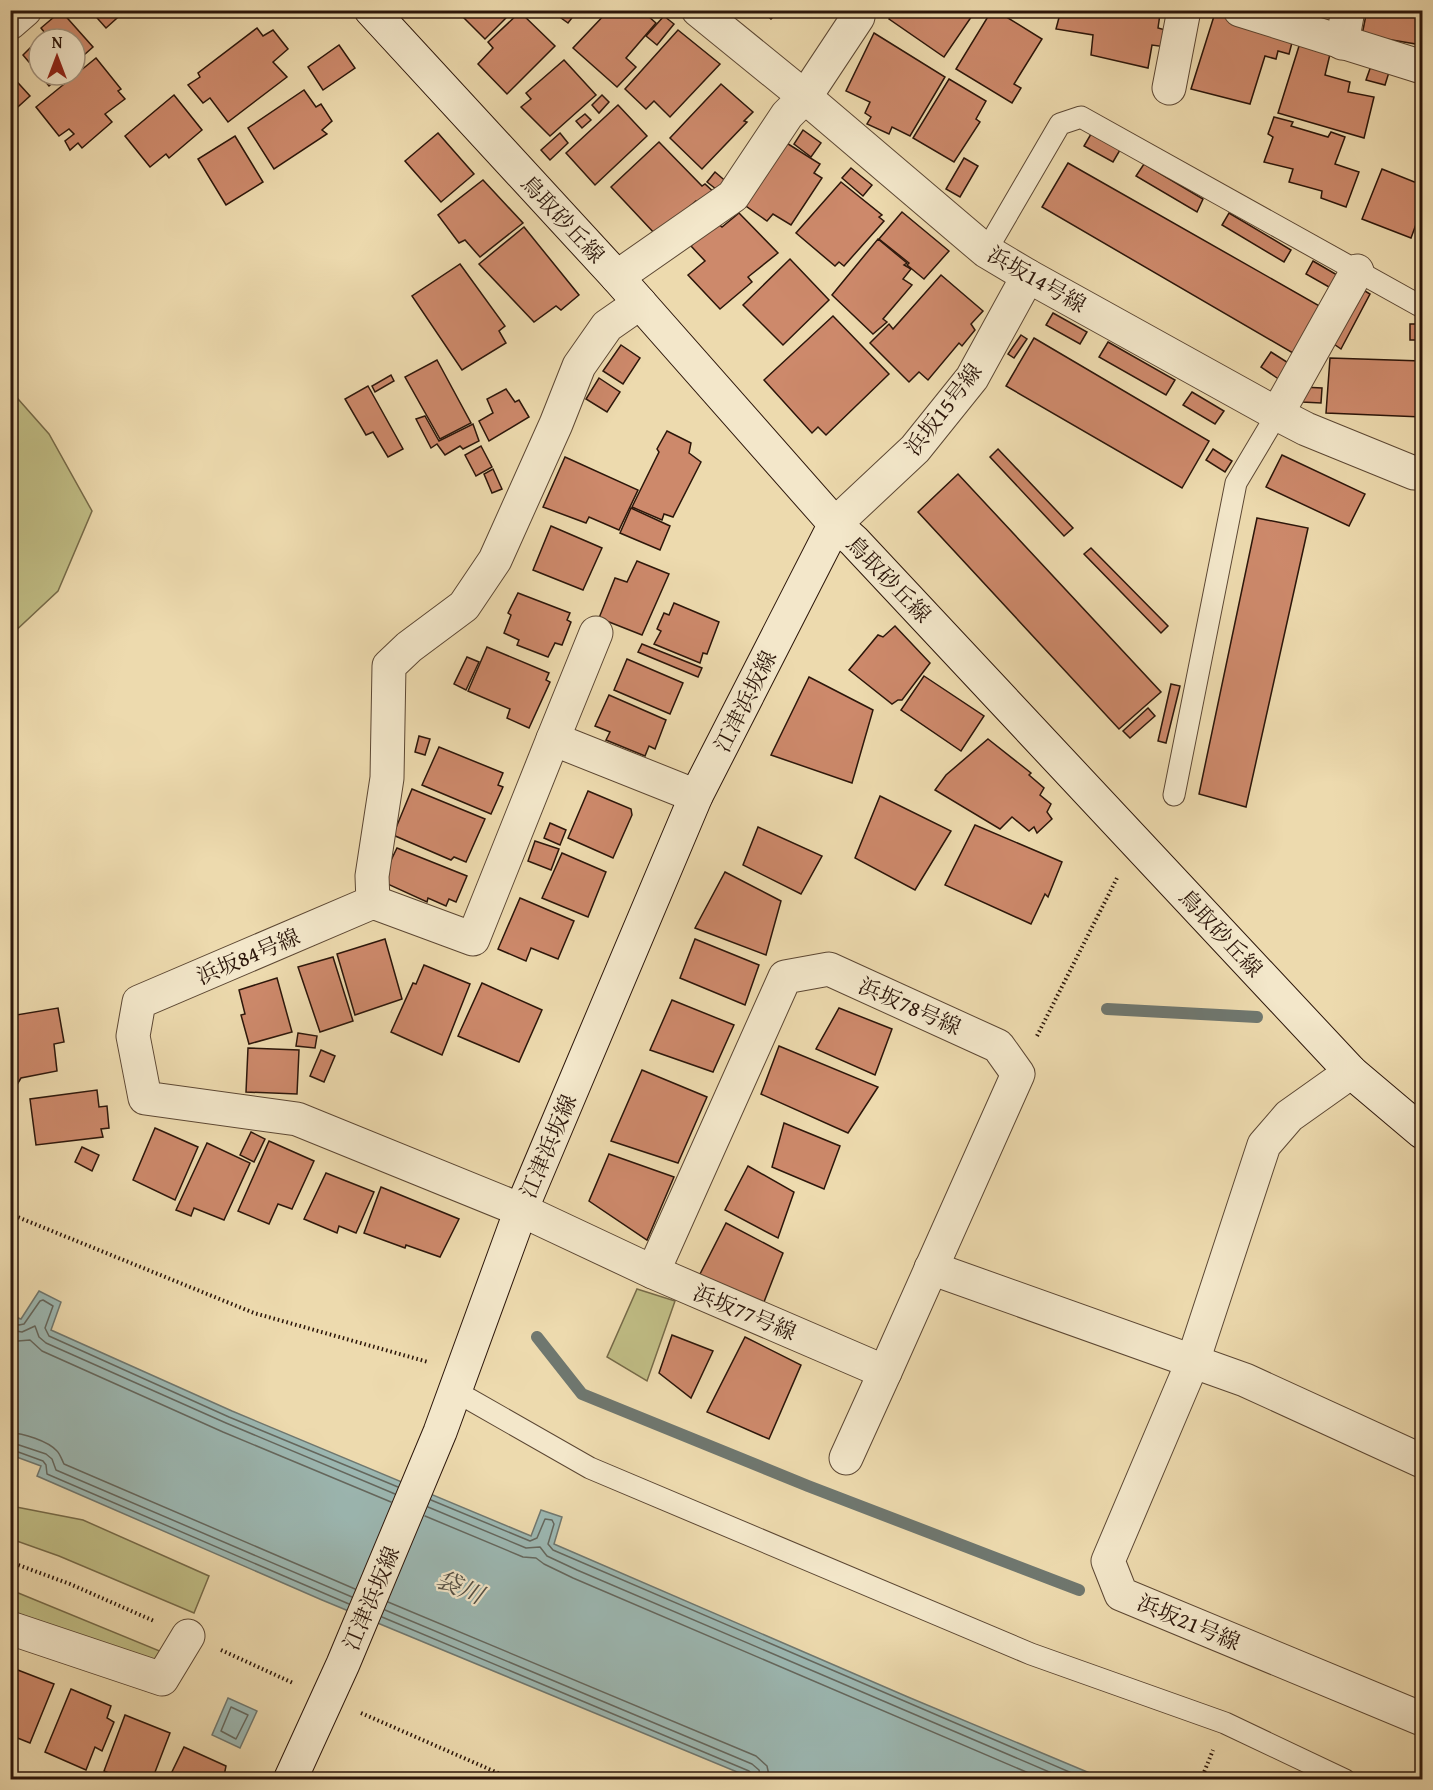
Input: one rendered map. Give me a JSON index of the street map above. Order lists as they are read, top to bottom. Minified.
{"streets":{"street":["鳥取砂丘線","浜坂14号線","浜坂15号線","江津浜坂線","浜坂84号線","浜坂78号線","浜坂77号線","浜坂21号線"]},"crossings":[["鳥取砂丘線","浜坂15号線"],["鳥取砂丘線","江津浜坂線"],["鳥取砂丘線","浜坂21号線"],["浜坂14号線","浜坂15号線"],["浜坂15号線","江津浜坂線"],["江津浜坂線","浜坂84号線"],["江津浜坂線","浜坂77号線"],["浜坂84号線","浜坂77号線"],["浜坂78号線","浜坂77号線"]],"water":["袋川"],"north":"top"}
